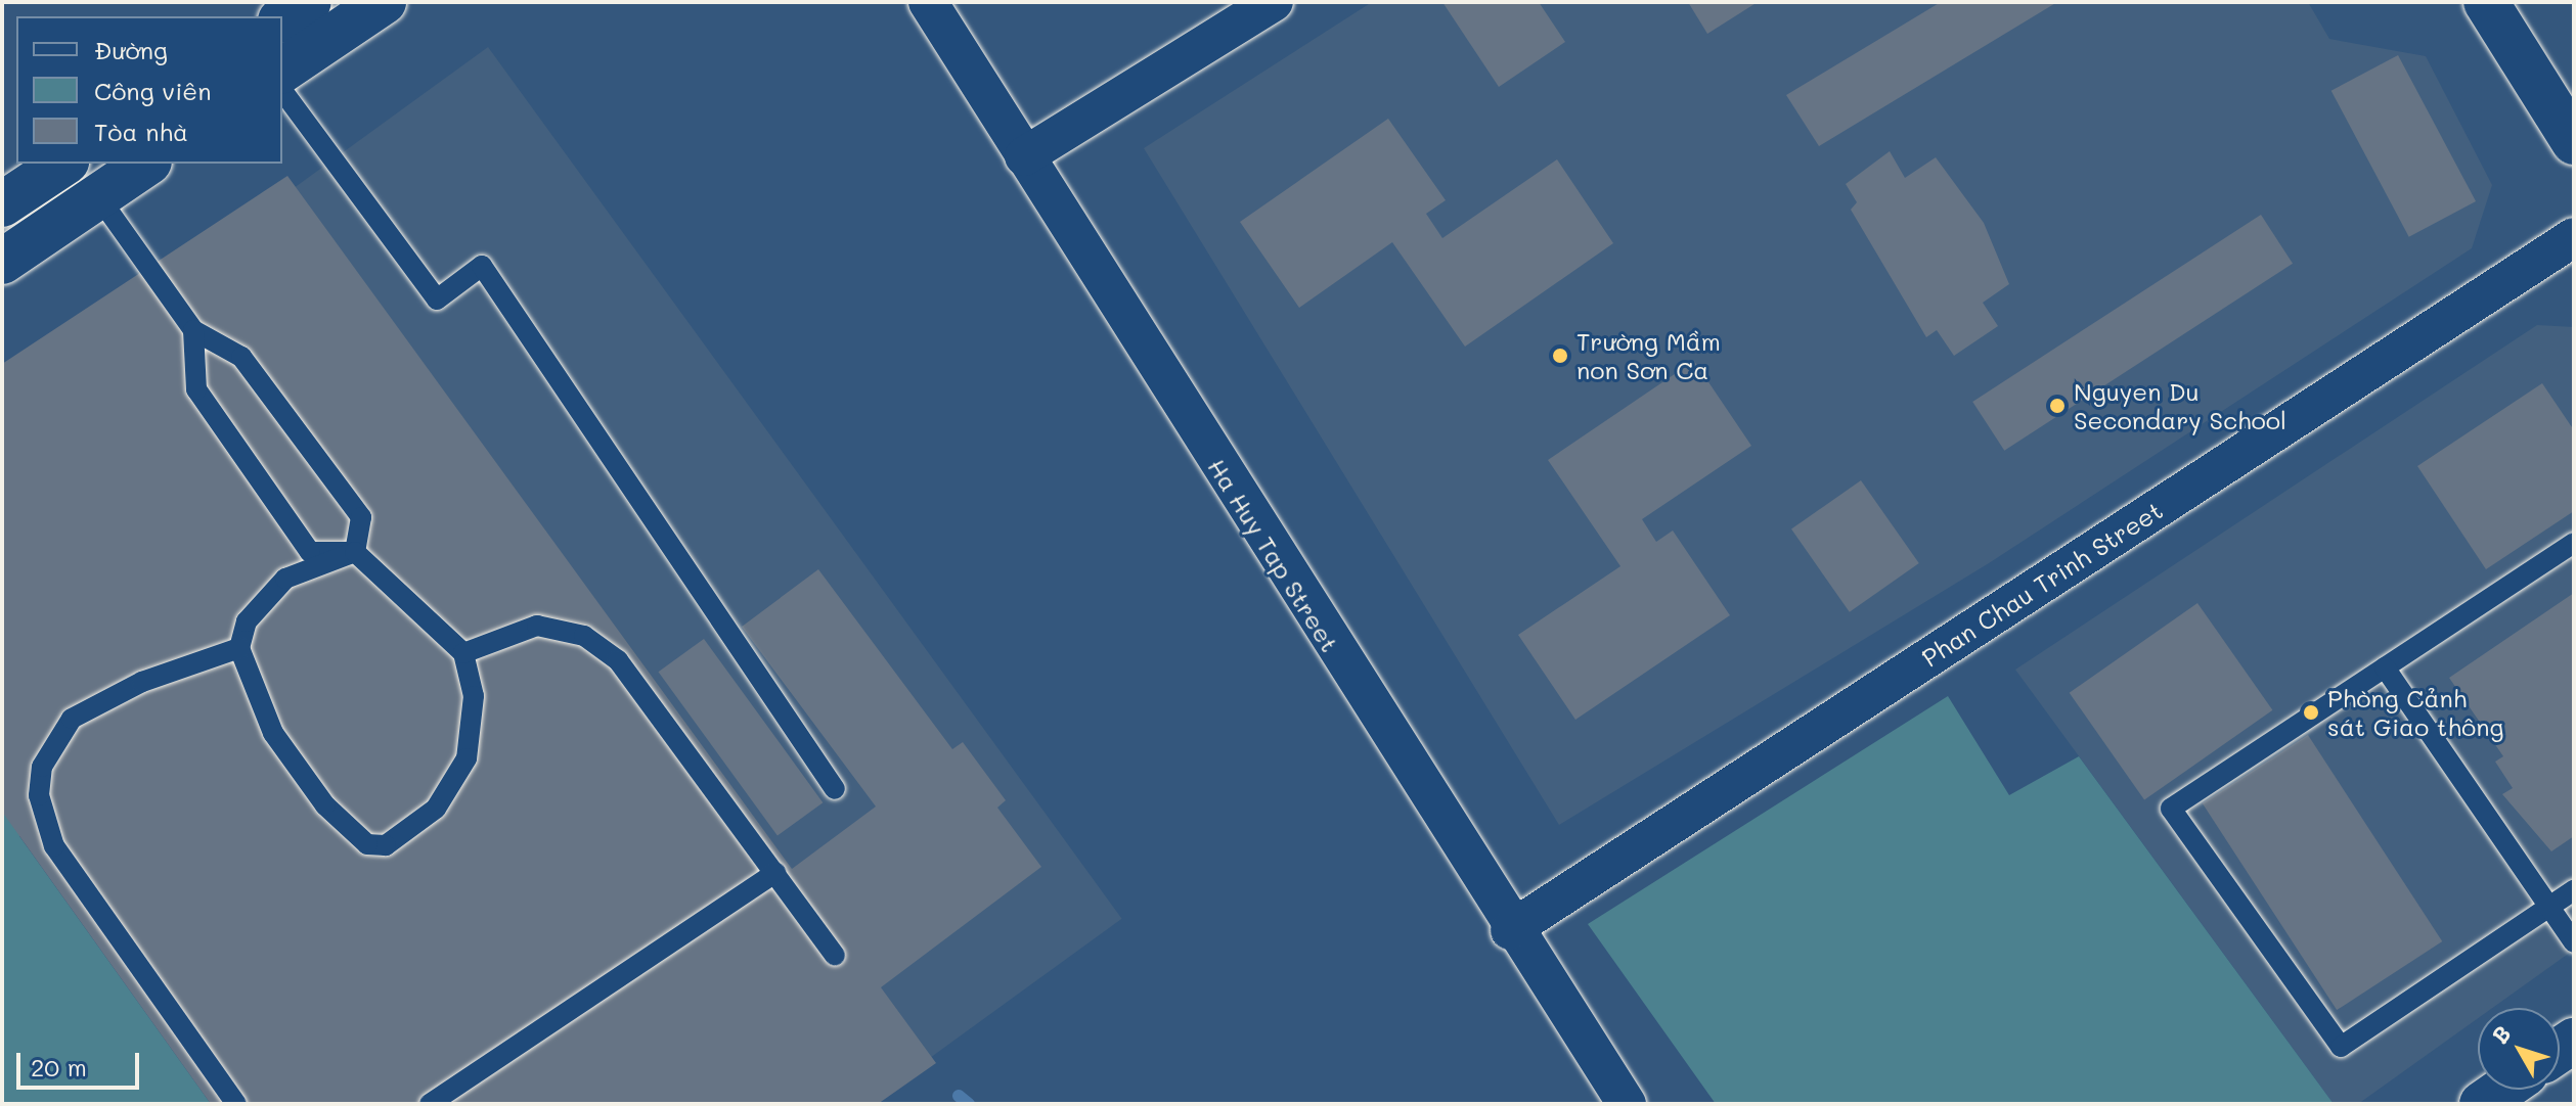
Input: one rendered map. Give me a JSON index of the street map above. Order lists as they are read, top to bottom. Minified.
{"streets":{"street":["Ha Huy Tap Street","Phan Chau Trinh Street"]},"crossings":[["Ha Huy Tap Street","Phan Chau Trinh Street"]],"places":["Trường Mầm non Sơn Ca","Nguyen Du Secondary School","Phòng Cảnh sát Giao thông"],"legend":["Đường","Công viên","Tòa nhà"],"scale_bar":"20 m","north":"top left"}
